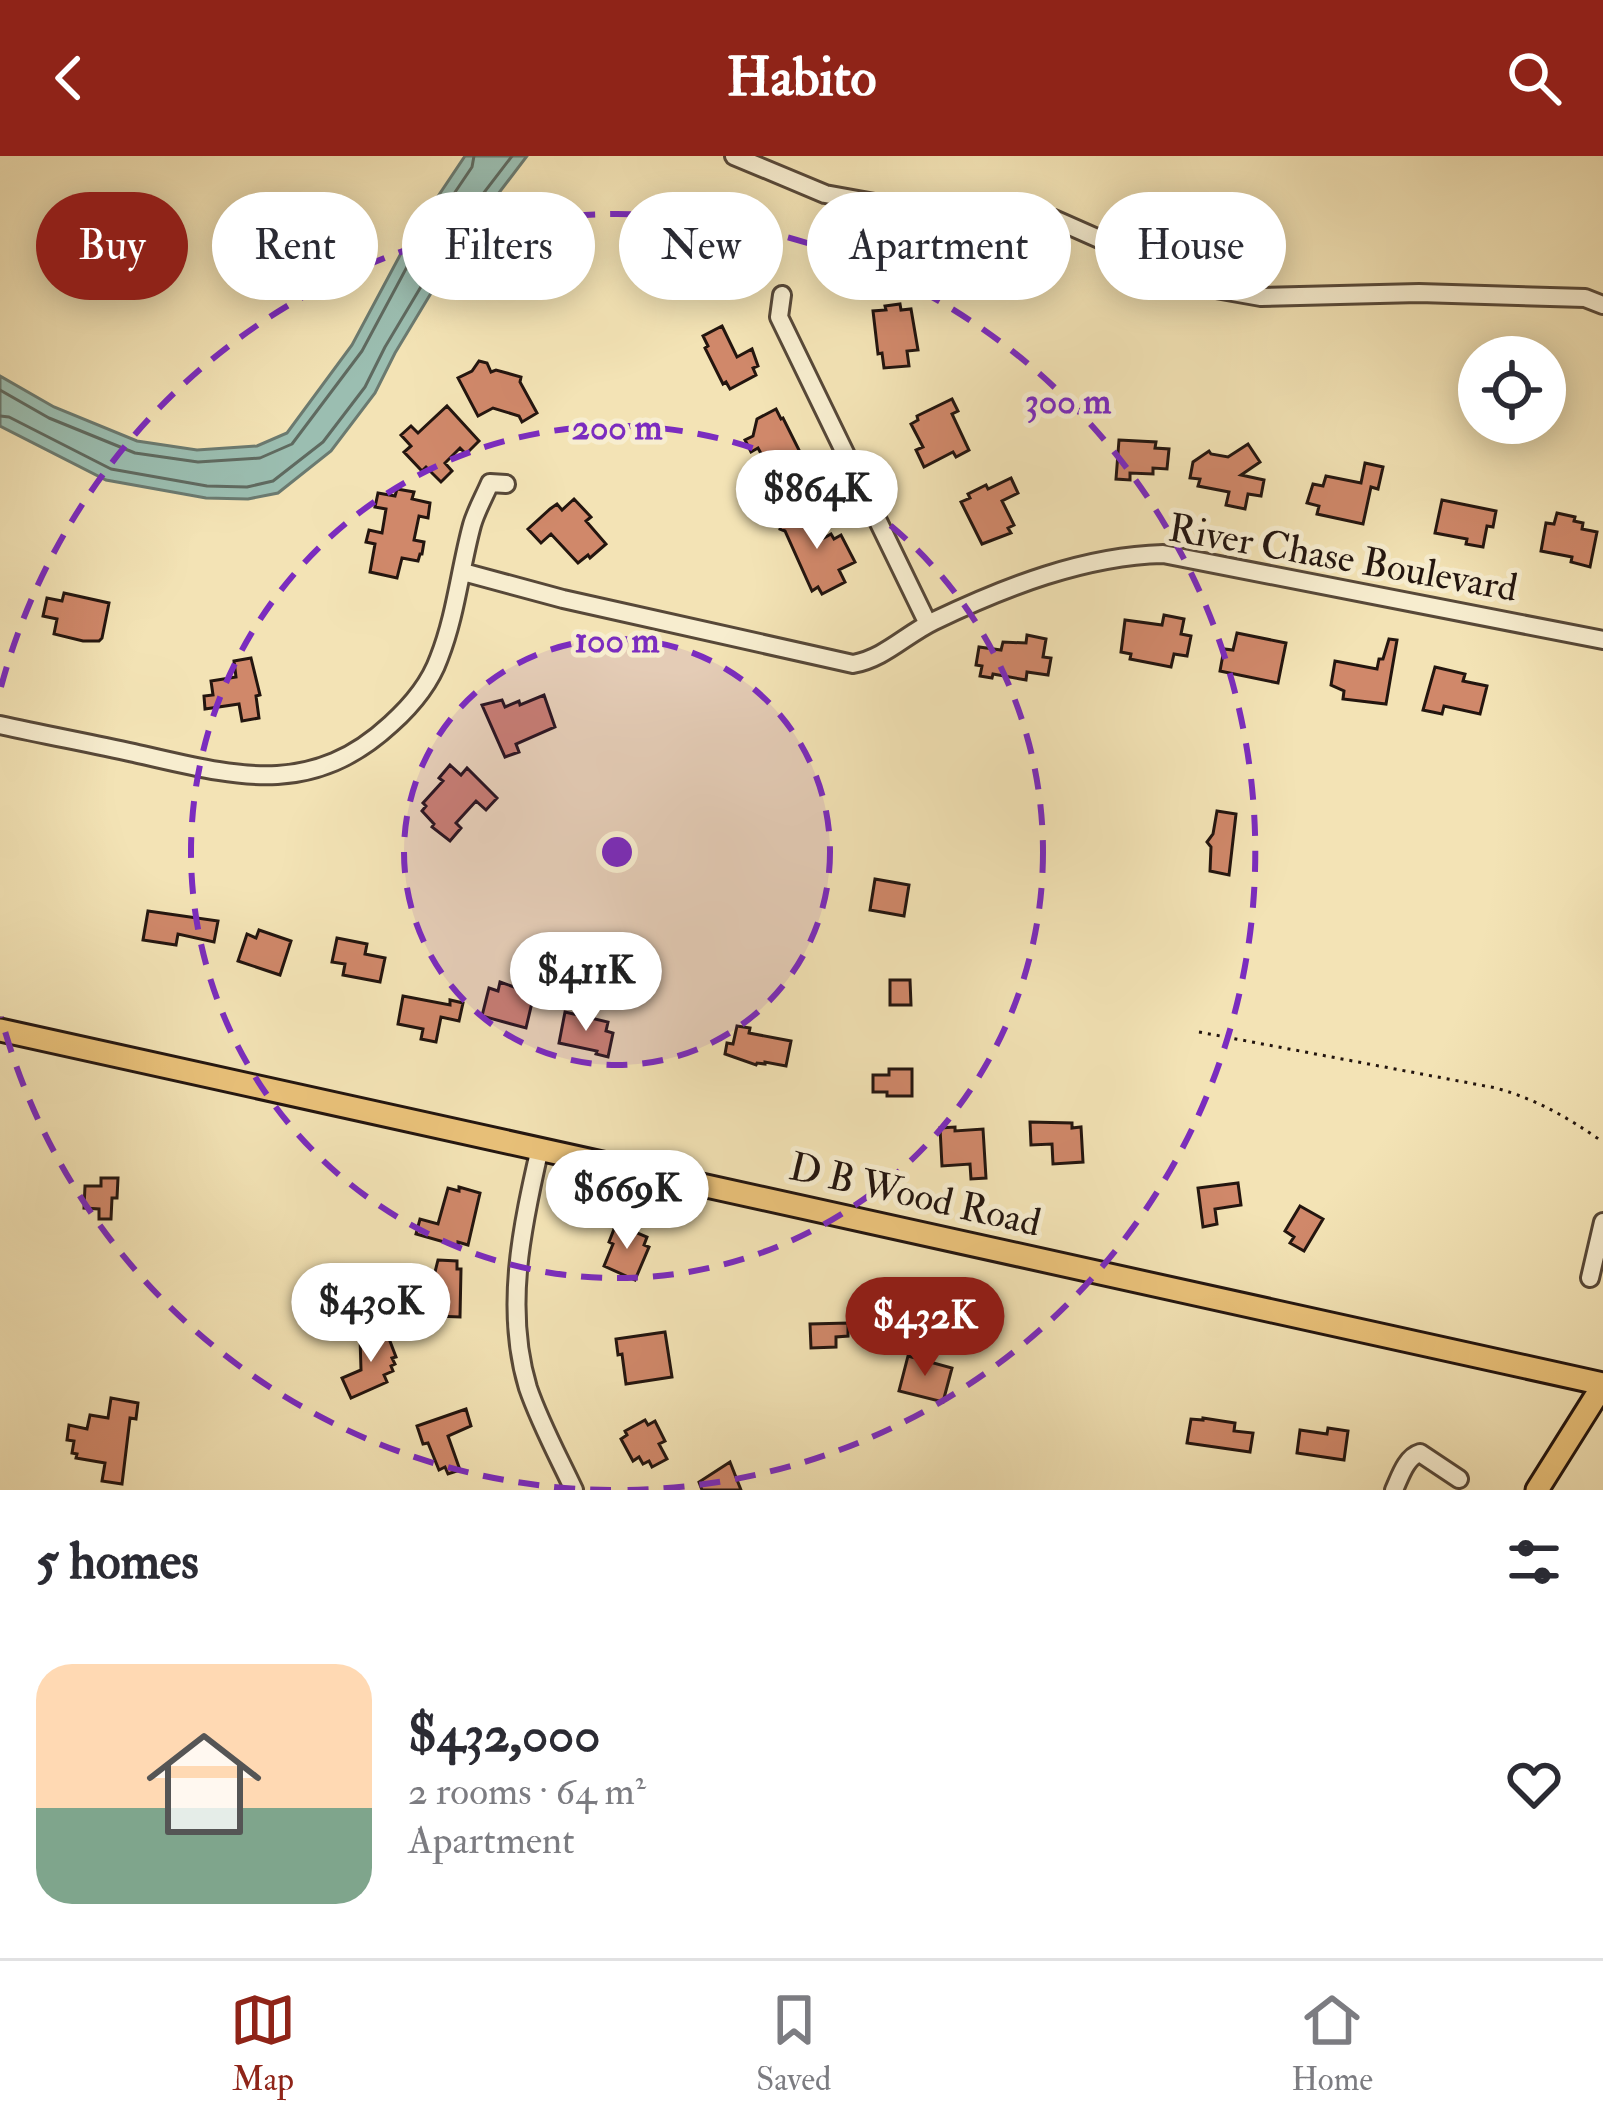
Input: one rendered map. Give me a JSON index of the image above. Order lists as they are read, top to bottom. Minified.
{"streets":{"main road":["D B Wood Road"],"street":["River Chase Boulevard"]},"page":{"header":"Habito","chip":["Buy","Rent","Filters","New","Apartment","House"],"price":["$864K","$411K","$669K","$430K","$432K"],"heading":"5 homes","list":[{"name":"$432,000","note":"2 rooms · 64 m² · Apartment"}],"tabs":["Map","Saved","Home"]},"rings":["300 m","200 m","100 m"]}
